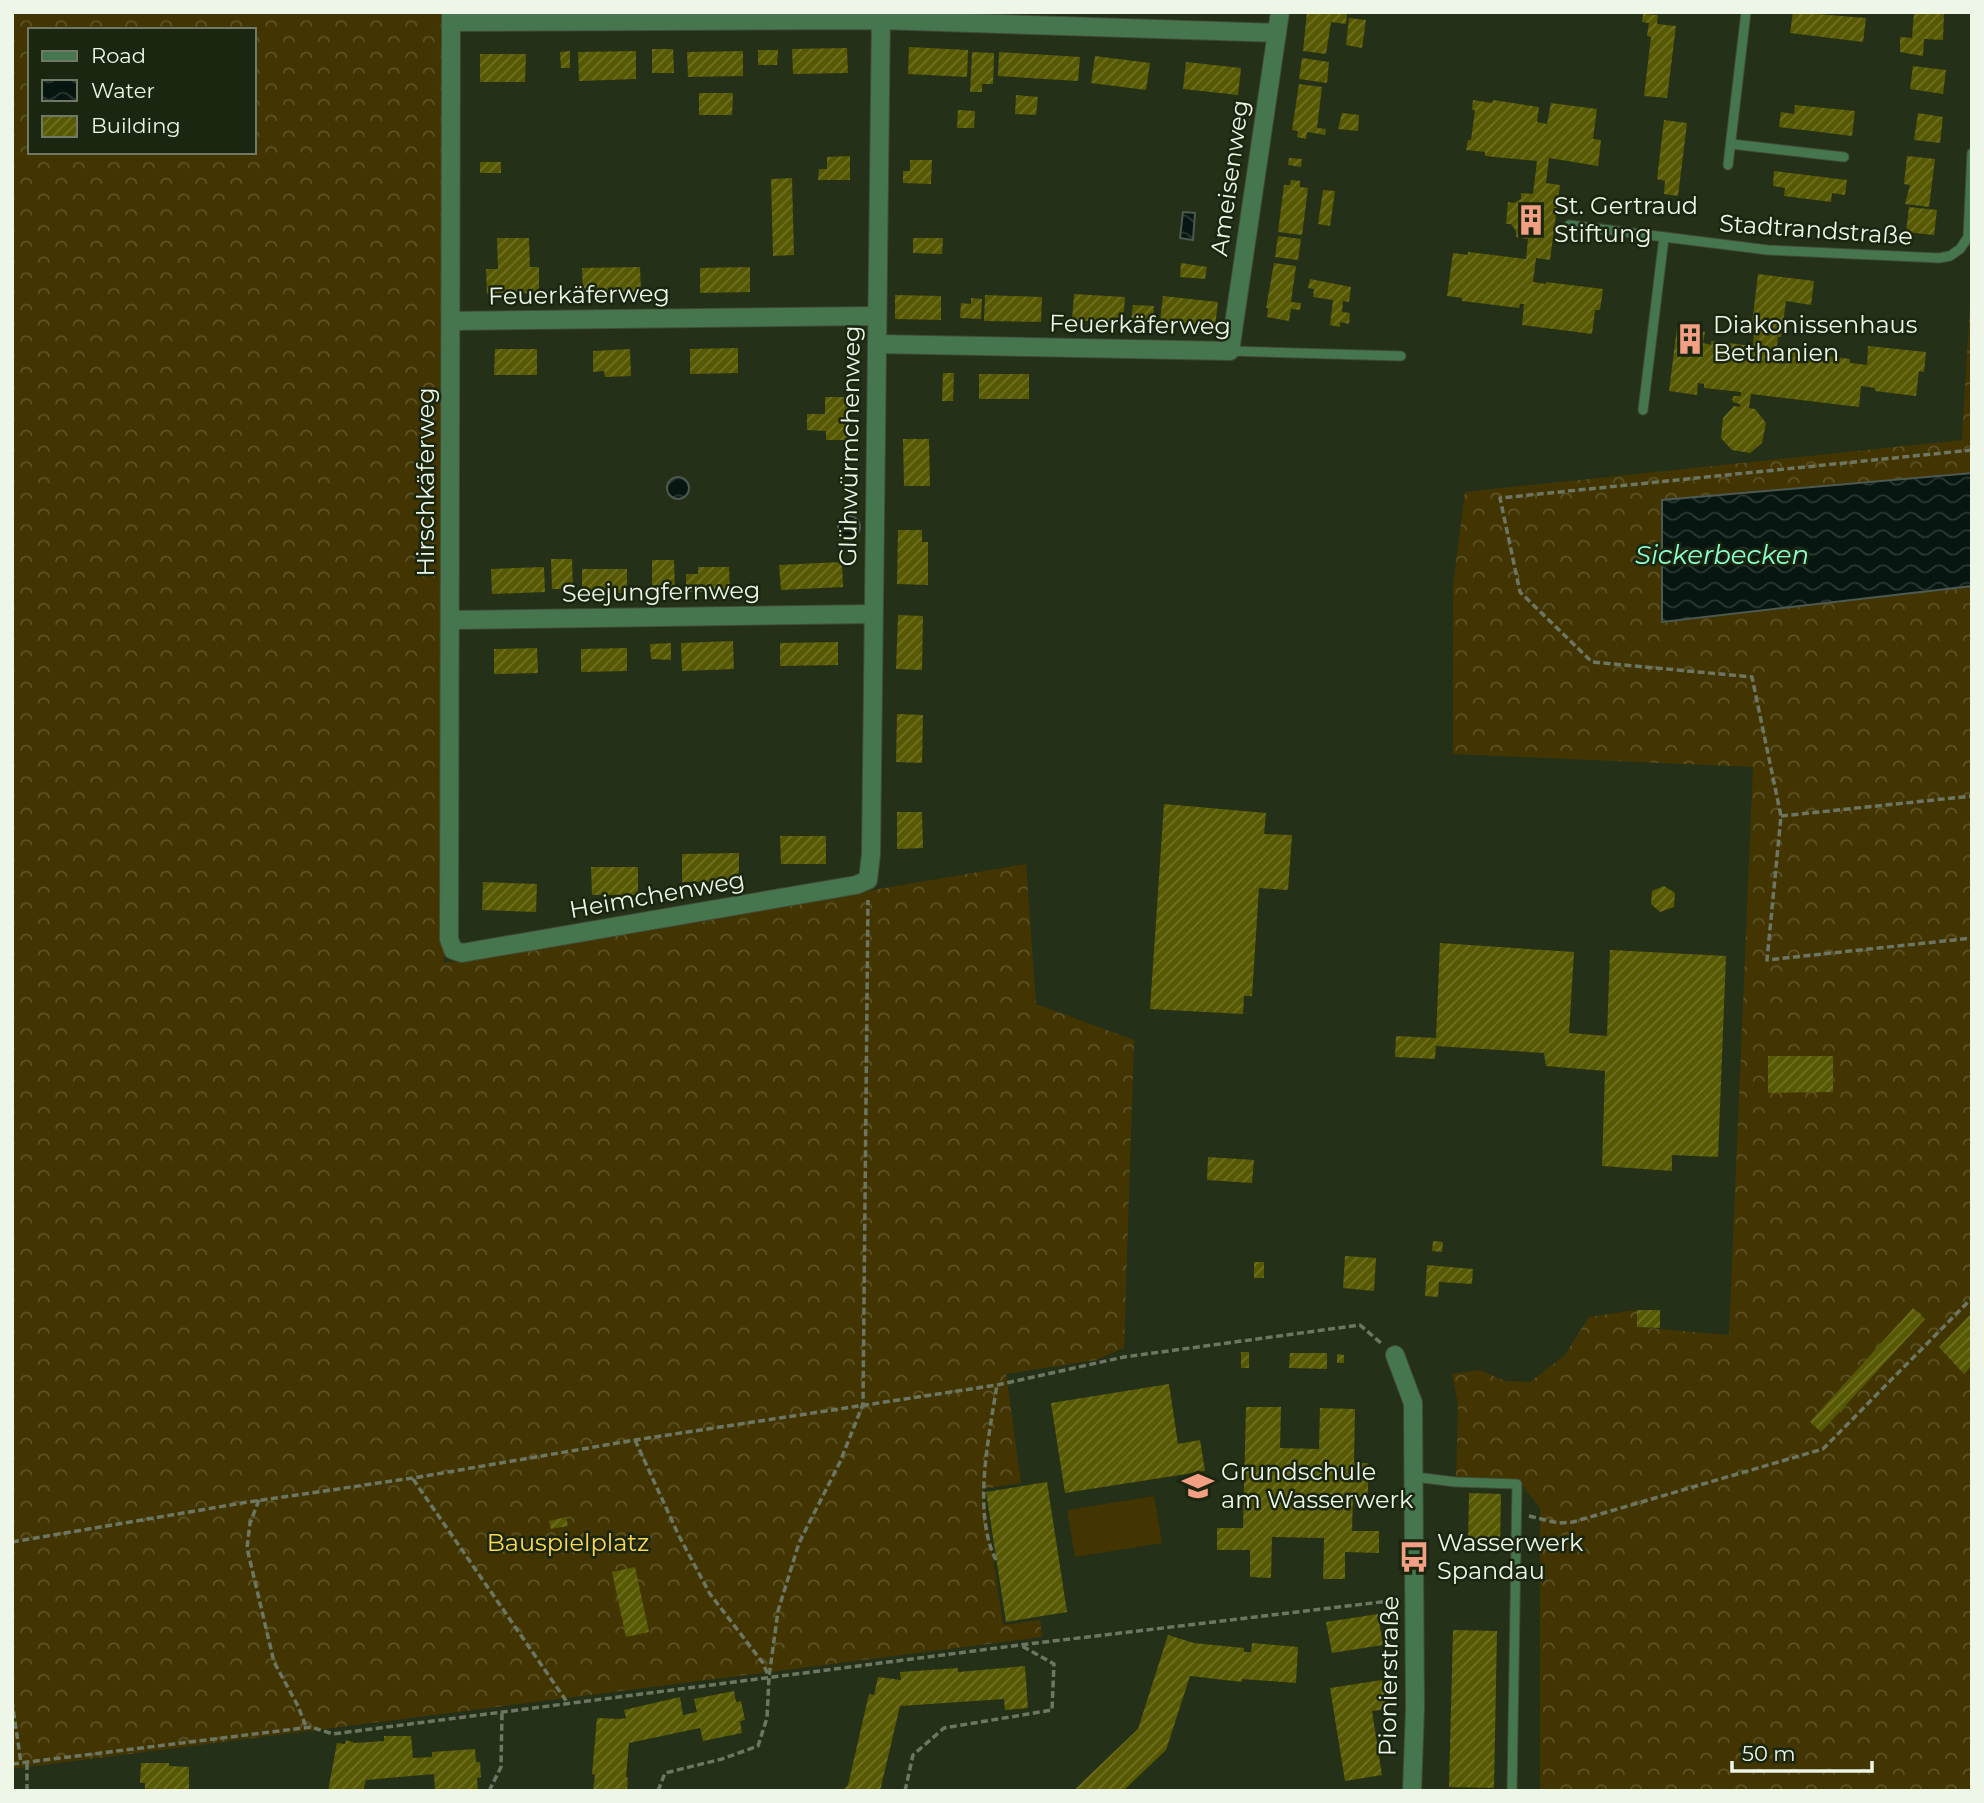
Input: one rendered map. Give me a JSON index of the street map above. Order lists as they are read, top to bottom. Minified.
{"streets":{"street":["Ameisenweg","Feuerkäferweg","Glühwürmchenweg","Hirschkäferweg","Seejungfernweg","Heimchenweg","Pionierstraße"],"lane":["Stadtrandstraße"]},"crossings":[["Ameisenweg","Feuerkäferweg"],["Feuerkäferweg","Glühwürmchenweg"],["Feuerkäferweg","Hirschkäferweg"],["Glühwürmchenweg","Seejungfernweg"],["Glühwürmchenweg","Heimchenweg"],["Hirschkäferweg","Seejungfernweg"],["Hirschkäferweg","Heimchenweg"]],"water":["Sickerbecken"],"parks":["Bauspielplatz"],"places":{"building":["St. Gertraud Stiftung","Diakonissenhaus Bethanien"],"school or university":["Grundschule am Wasserwerk"],"bus stop":["Wasserwerk Spandau"]},"legend":["Road","Water","Building"],"scale_bar":"50 m"}
